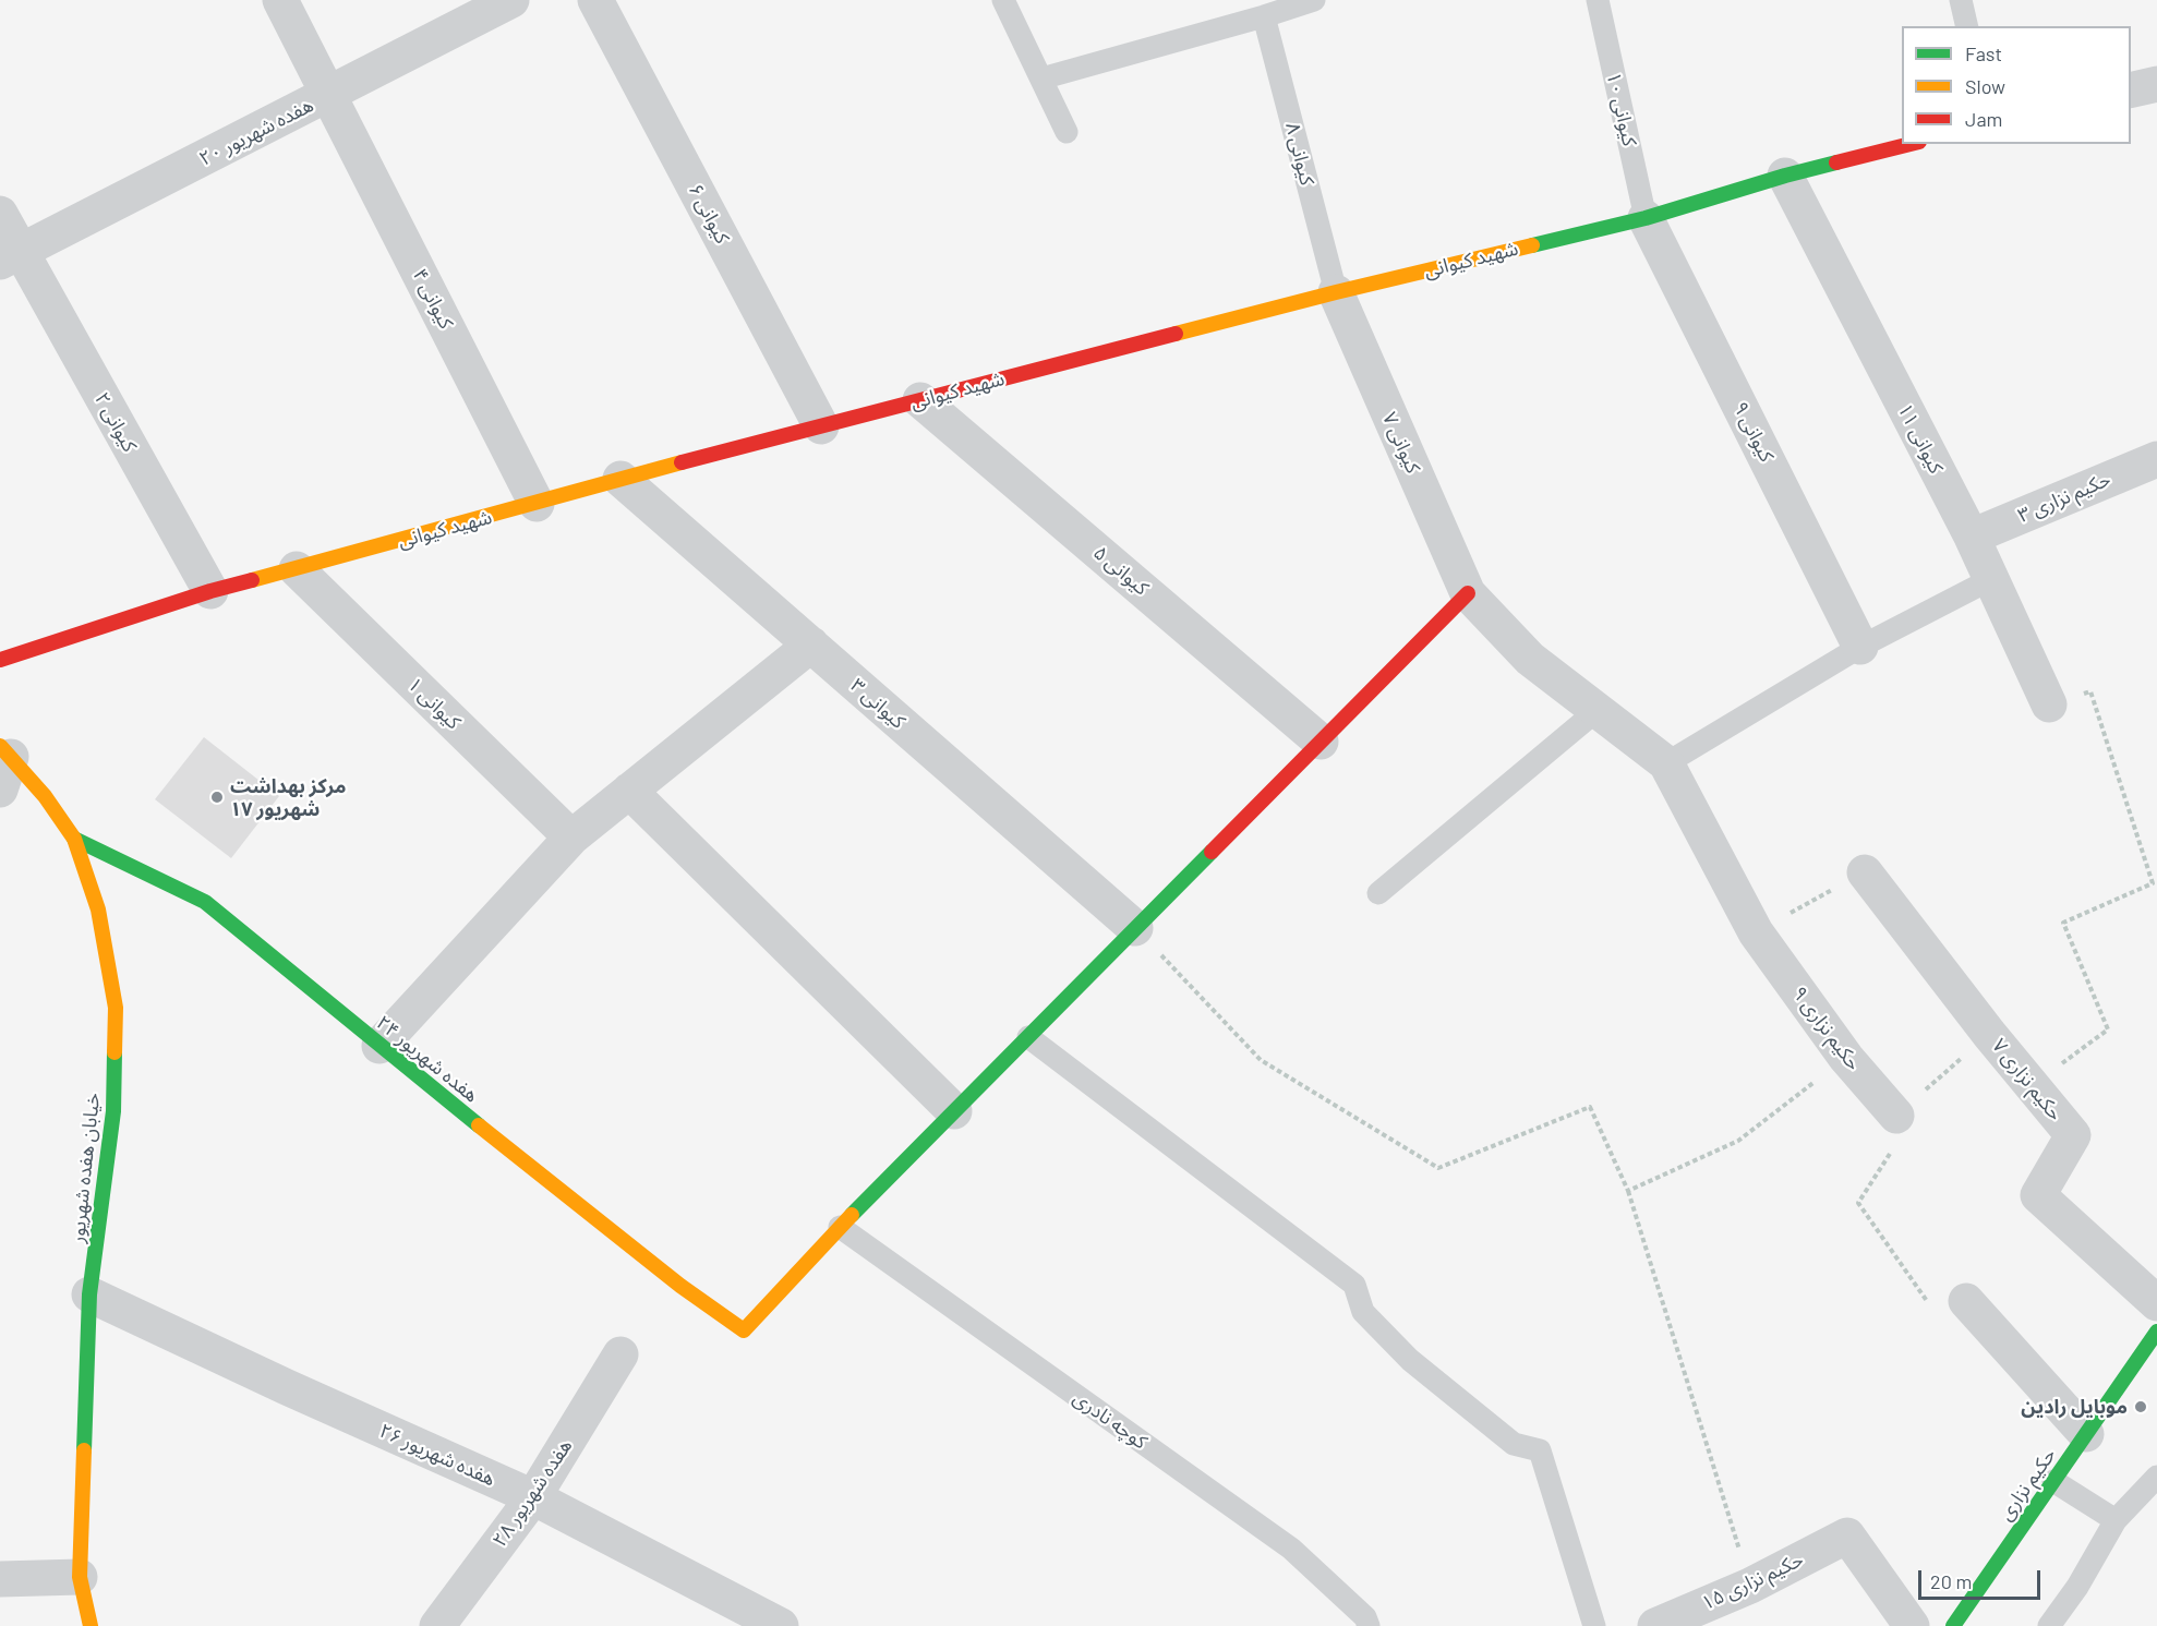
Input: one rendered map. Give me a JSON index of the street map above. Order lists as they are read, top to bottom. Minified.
{"streets":{"street":["هفده شهریور ۲۰","کیوانی ۶","شهید کیوانی","کیوانی ۴","کیوانی ۲","کیوانی ۹","کیوانی ۱۱","کیوانی ۷","حکیم نزاری ۳","کیوانی ۵","کیوانی ۱","کیوانی ۳","حکیم نزاری ۹","هفده شهریور ۲۴","حکیم نزاری ۷","خیابان هفده شهریور","هفده شهریور ۲۶","حکیم نزاری","هفده شهریور ۲۸","حکیم نزاری ۱۵"],"lane":["کیوانی ۱۰","کیوانی ۸","کوچه نادری"]},"crossings":[["کیوانی ۱۰","شهید کیوانی"],["کیوانی ۱۰","کیوانی ۹"],["هفده شهریور ۲۰","کیوانی ۴"],["هفده شهریور ۲۰","کیوانی ۲"],["کیوانی ۸","شهید کیوانی"],["کیوانی ۸","کیوانی ۷"],["کیوانی ۶","شهید کیوانی"],["شهید کیوانی","کیوانی ۴"],["شهید کیوانی","کیوانی ۲"],["شهید کیوانی","کیوانی ۹"],["شهید کیوانی","کیوانی ۱۱"],["شهید کیوانی","کیوانی ۷"],["شهید کیوانی","کیوانی ۵"],["شهید کیوانی","کیوانی ۱"],["شهید کیوانی","کیوانی ۳"],["کیوانی ۱۱","حکیم نزاری ۳"],["کیوانی ۷","حکیم نزاری ۹"],["هفده شهریور ۲۴","خیابان هفده شهریور"],["هفده شهریور ۲۴","کوچه نادری"],["خیابان هفده شهریور","هفده شهریور ۲۶"],["هفده شهریور ۲۶","هفده شهریور ۲۸"]],"places":["مرکز بهداشت ۱۷ شهریور","موبایل رادین"],"legend":["Fast","Slow","Jam"],"scale_bar":"20 m"}
